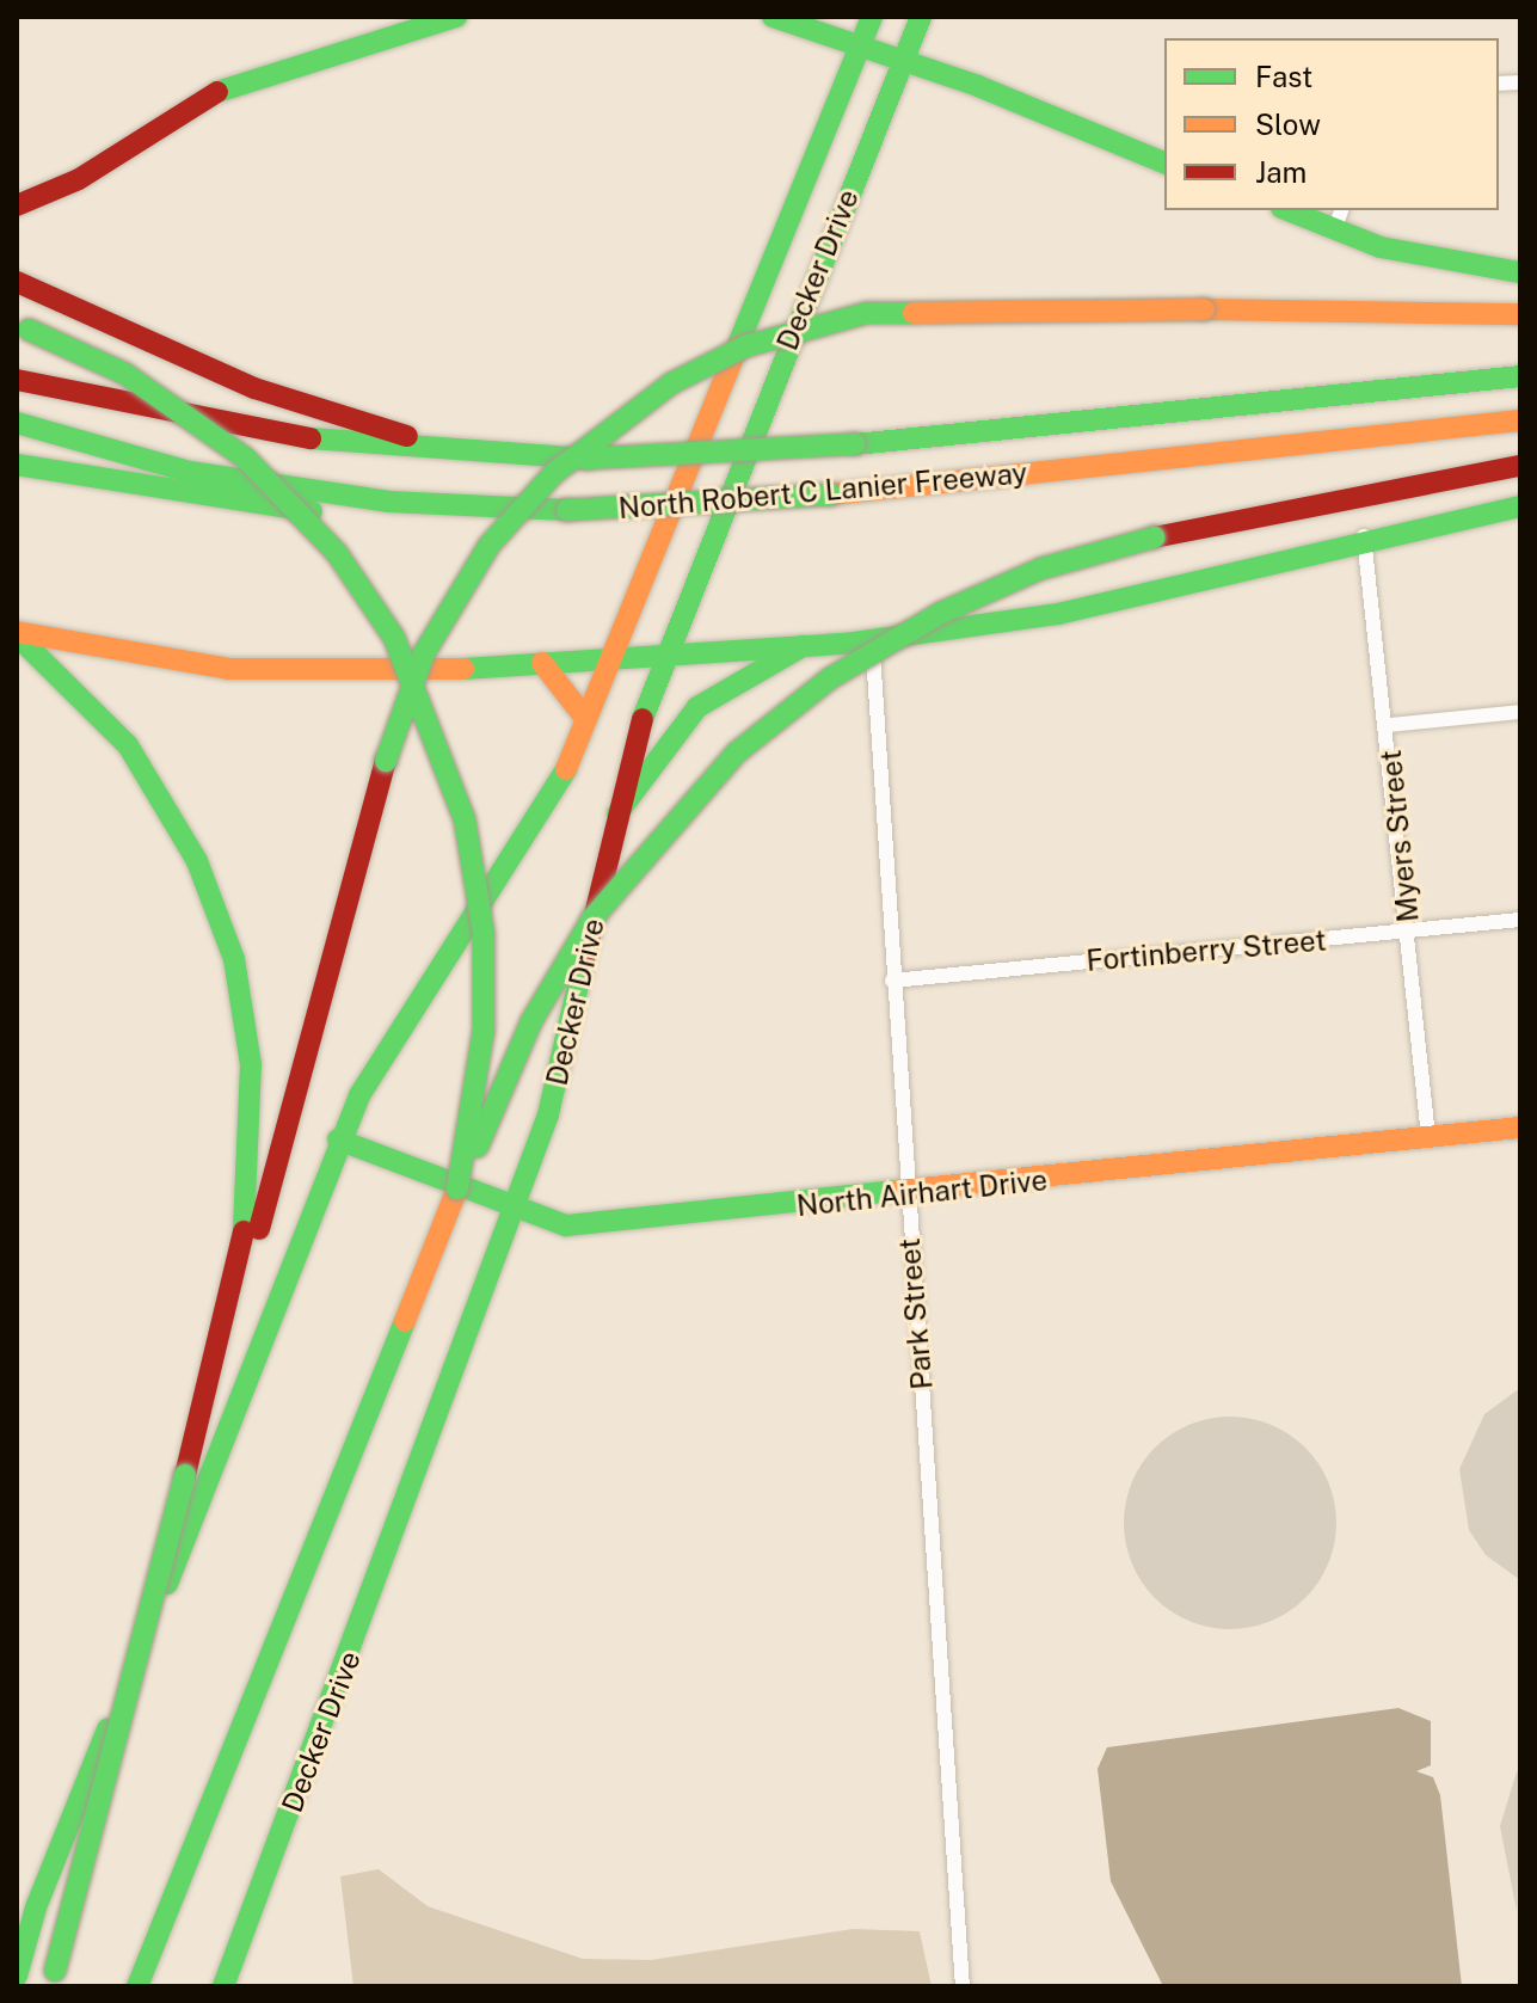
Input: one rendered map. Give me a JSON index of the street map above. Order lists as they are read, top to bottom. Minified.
{"streets":{"main road":["Decker Drive","North Robert C Lanier Freeway","North Airhart Drive"],"street":["Myers Street","Fortinberry Street","Park Street"]},"crossings":[["Decker Drive","North Airhart Drive"],["Myers Street","Fortinberry Street"],["Myers Street","North Airhart Drive"],["Fortinberry Street","Park Street"],["North Airhart Drive","Park Street"]],"legend":["Fast","Slow","Jam"]}
